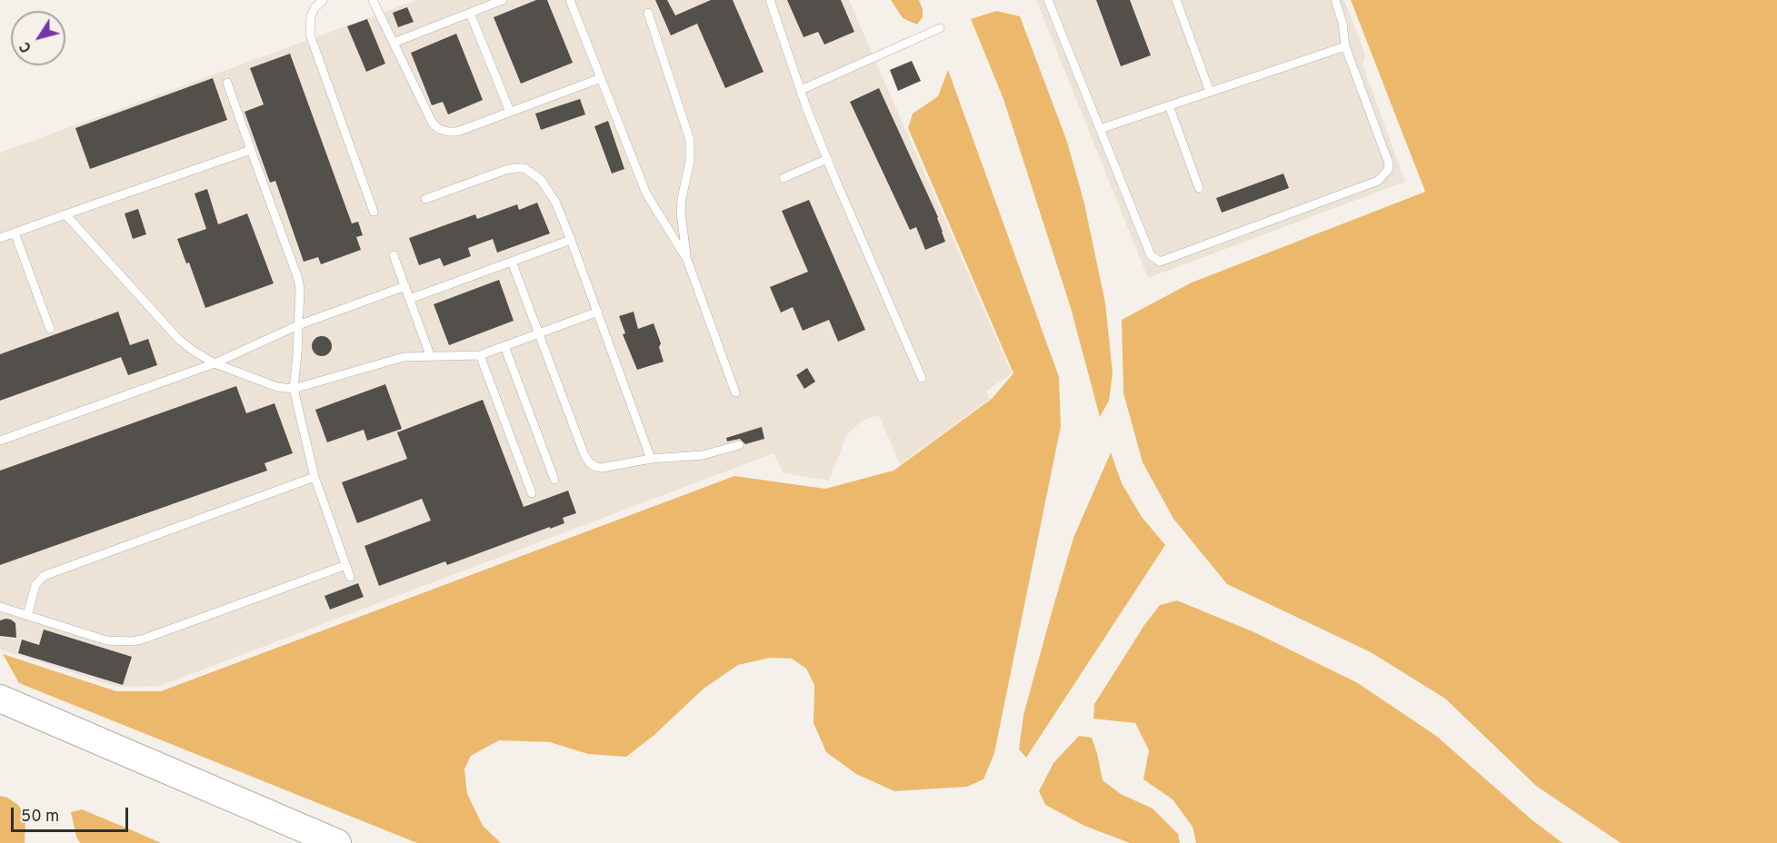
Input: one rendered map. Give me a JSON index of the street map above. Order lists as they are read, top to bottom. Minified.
{"scale_bar":"50 m","north":"bottom left"}
